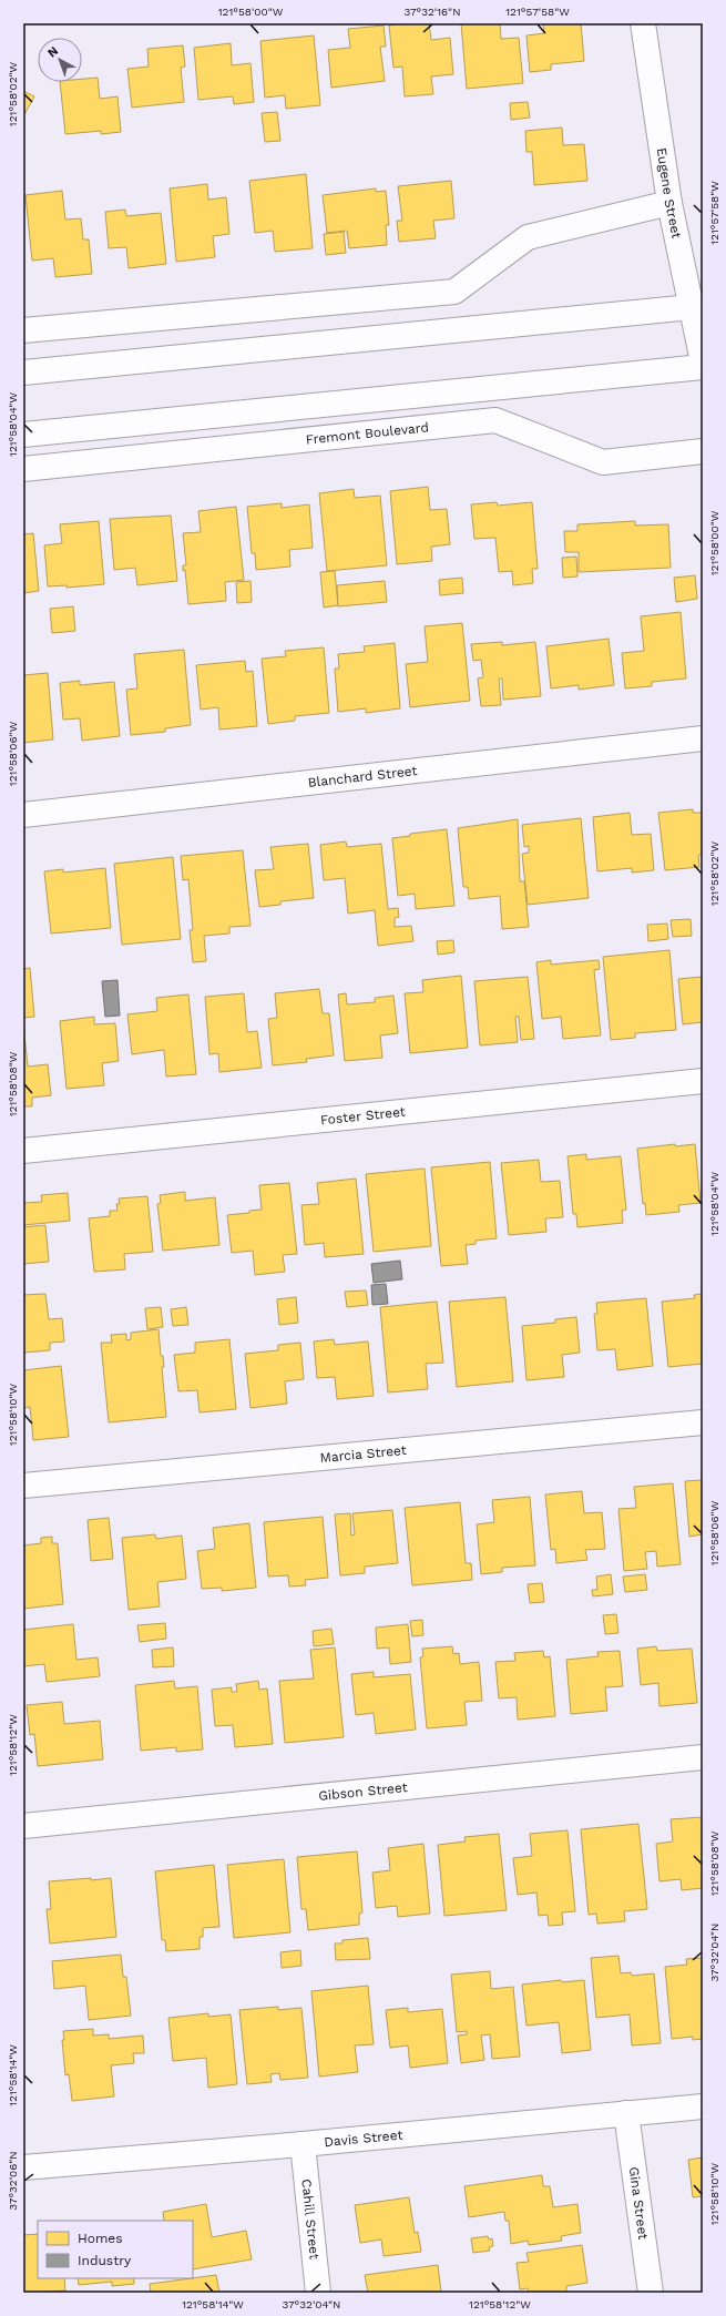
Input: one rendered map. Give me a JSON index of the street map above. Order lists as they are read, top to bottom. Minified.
{"streets":{"street":["Eugene Street","Fremont Boulevard","Blanchard Street","Foster Street","Marcia Street","Gibson Street","Davis Street","Gina Street","Cahill Street"]},"crossings":[["Davis Street","Gina Street"],["Davis Street","Cahill Street"]],"legend":["Homes","Industry"],"north":"top left","coordinates":["121°58'00\"W","37°32'16\"N","121°57'58\"W","121°58'02\"W","121°58'04\"W","121°58'06\"W","121°58'08\"W","121°58'10\"W","121°58'12\"W","37°32'04\"N","121°58'14\"W","37°32'06\"N"]}
